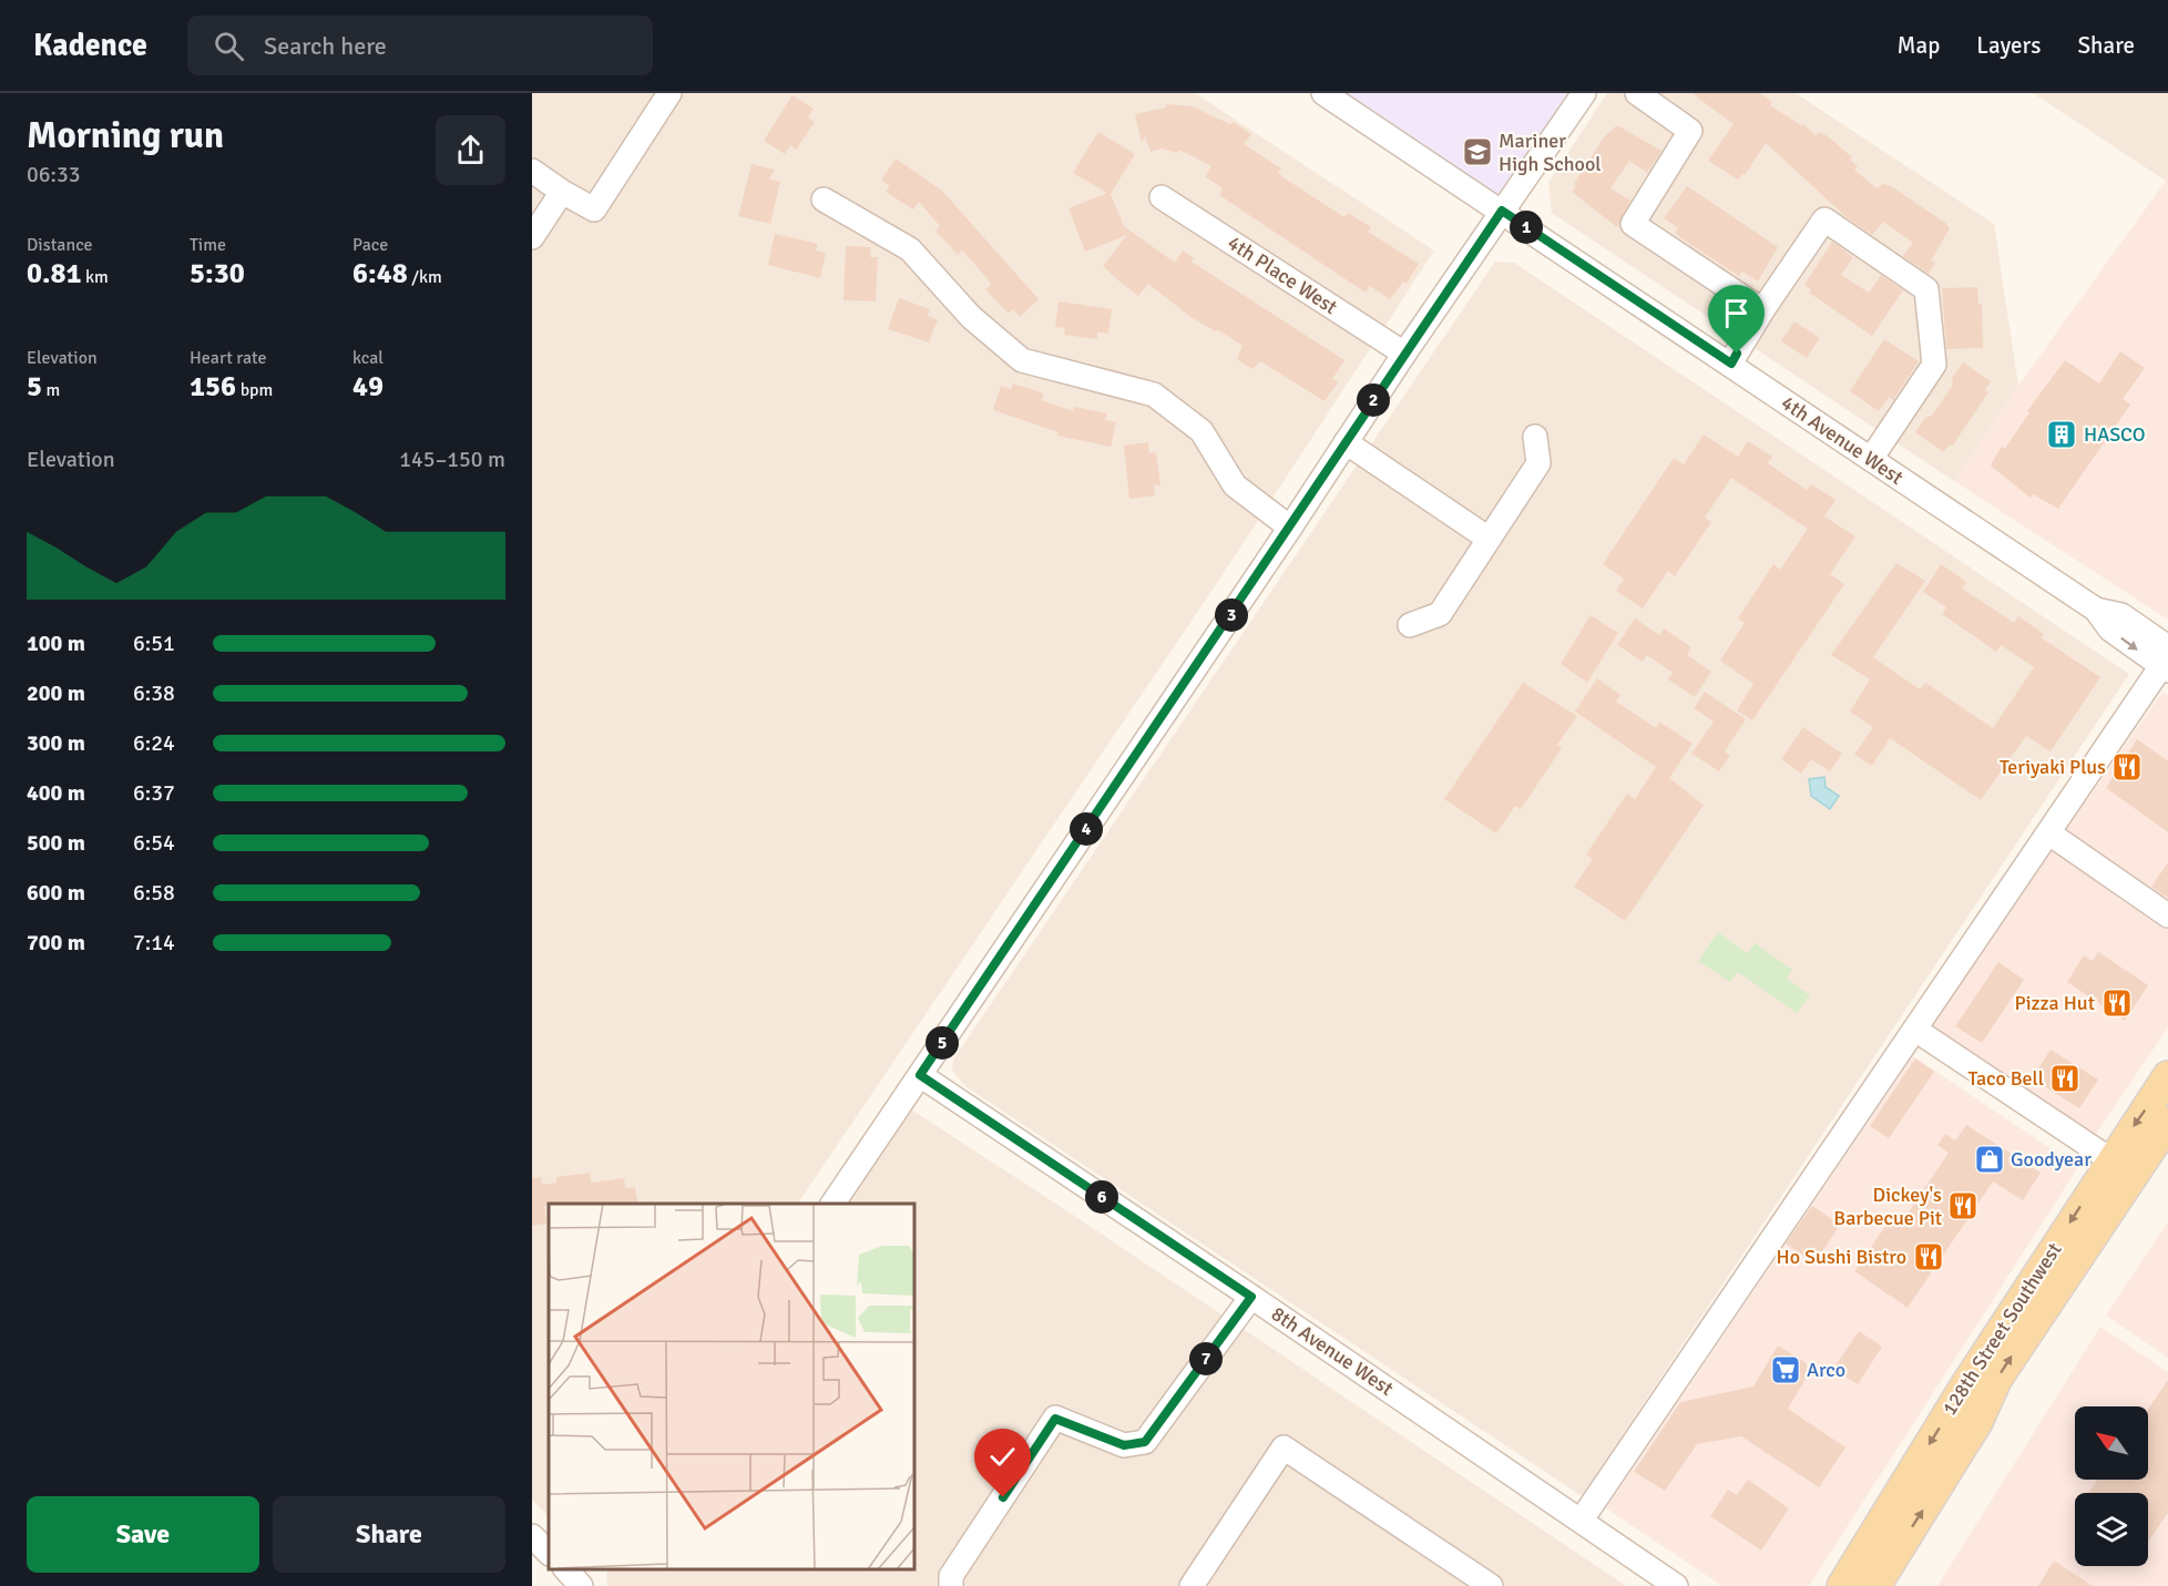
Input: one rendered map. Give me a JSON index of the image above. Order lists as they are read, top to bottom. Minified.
{"streets":{"main road":["128th Street Southwest"],"street":["4th Place West","4th Avenue West","8th Avenue West"]},"places":{"school or university":["Mariner High School"],"building":["HASCO"],"restaurant":["Teriyaki Plus","Pizza Hut","Taco Bell","Dickey's Barbecue Pit","Ho Sushi Bistro"],"shop":["Goodyear"],"supermarket":["Arco"]},"north":"top left","page":{"header":"Kadence","search":"Search here","nav":["Map","Layers","Share"],"heading":["Morning run","06:33"],"stats":[["Distance","0.81 km"],["Time","5:30"],["Pace","6:48 /km"],["Elevation","5 m"],["Heart rate","156 bpm"],["kcal","49"]],"pins":["1","2","3","4","5","6","7"],"chart":["Elevation","145–150 m"],"list":[{"name":"100 m","note":"6:51"},{"name":"200 m","note":"6:38"},{"name":"300 m","note":"6:24"},{"name":"400 m","note":"6:37"},{"name":"500 m","note":"6:54"},{"name":"600 m","note":"6:58"},{"name":"700 m","note":"7:14"}],"buttons":["Save","Share"]}}
